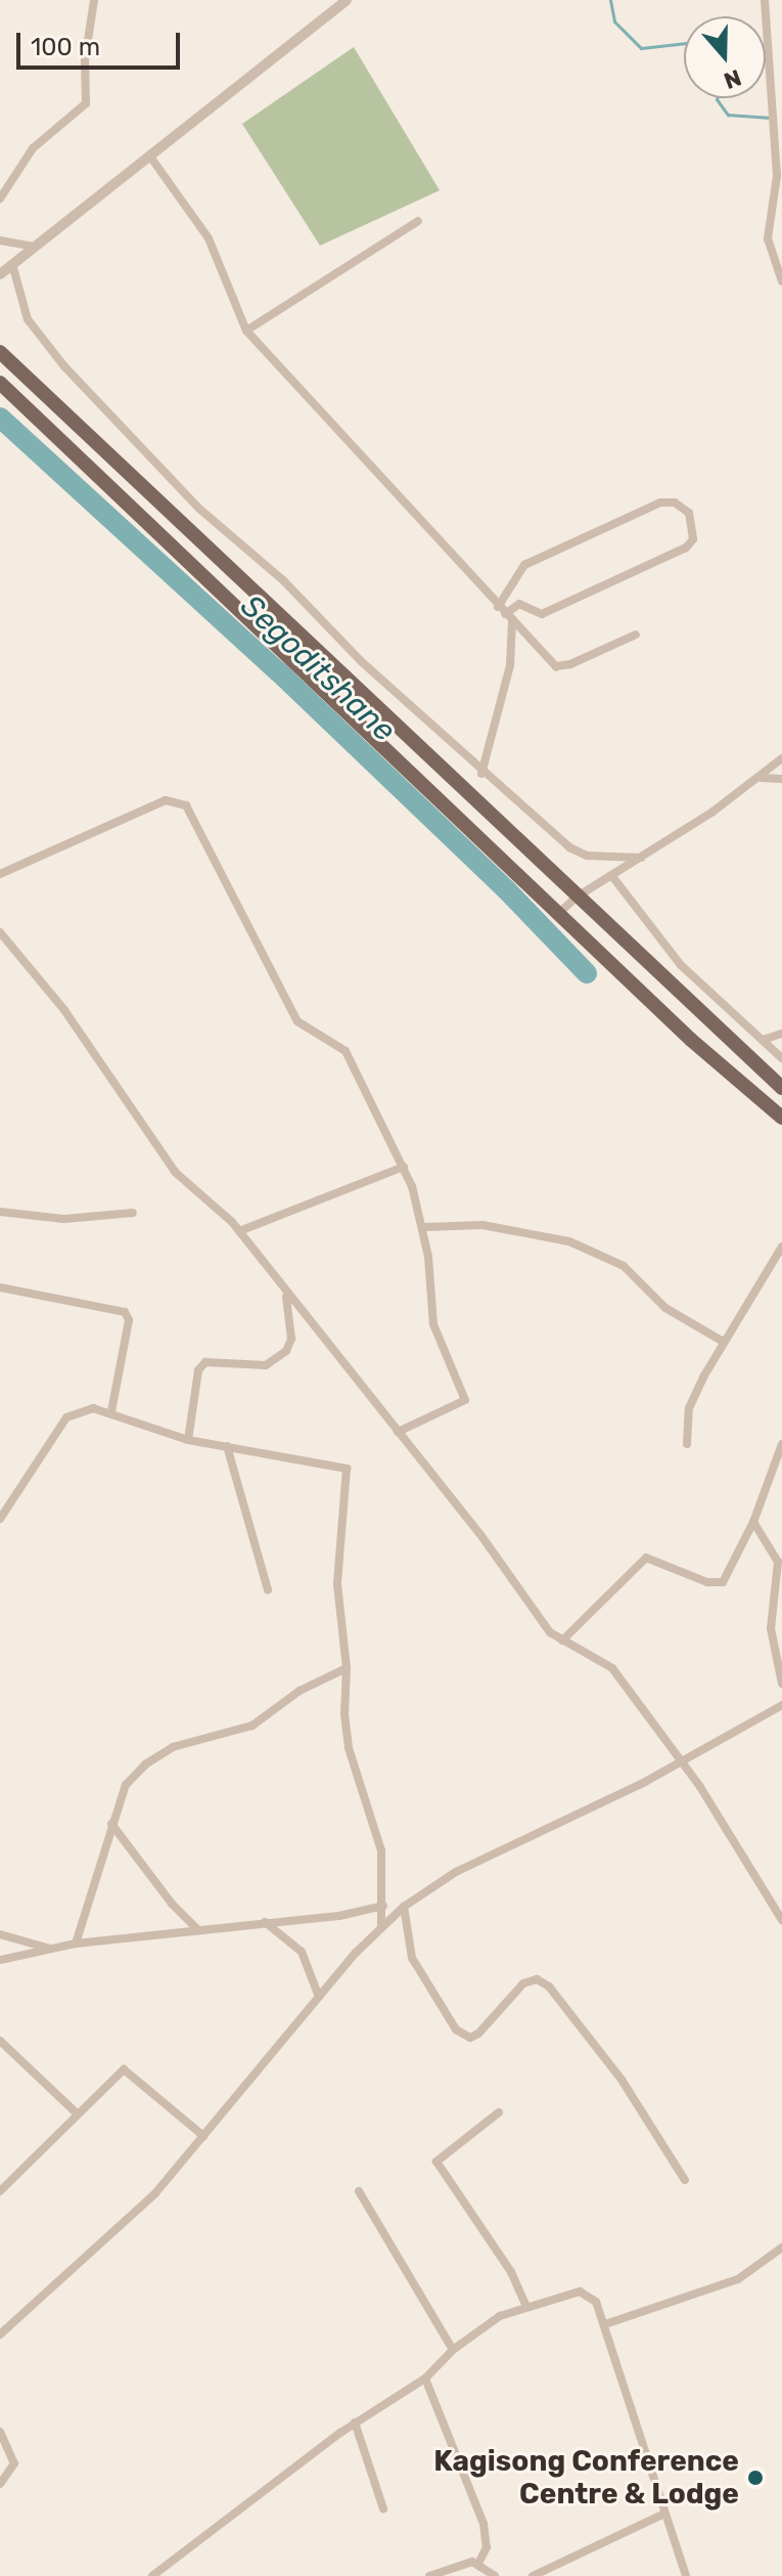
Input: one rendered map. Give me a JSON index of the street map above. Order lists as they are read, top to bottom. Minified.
{"water":["Segoditshane"],"places":["Kagisong Conference Centre & Lodge"],"scale_bar":"100 m","north":"bottom"}
